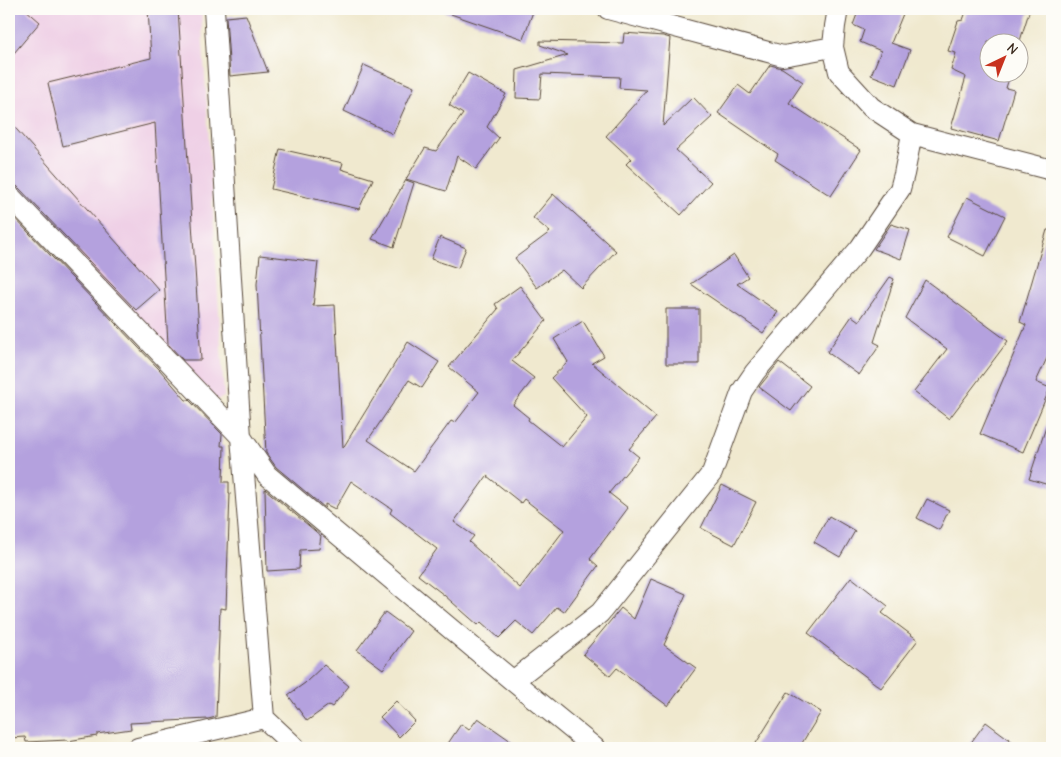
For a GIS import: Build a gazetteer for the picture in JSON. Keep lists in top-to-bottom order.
{
  "north": "top right"
}
